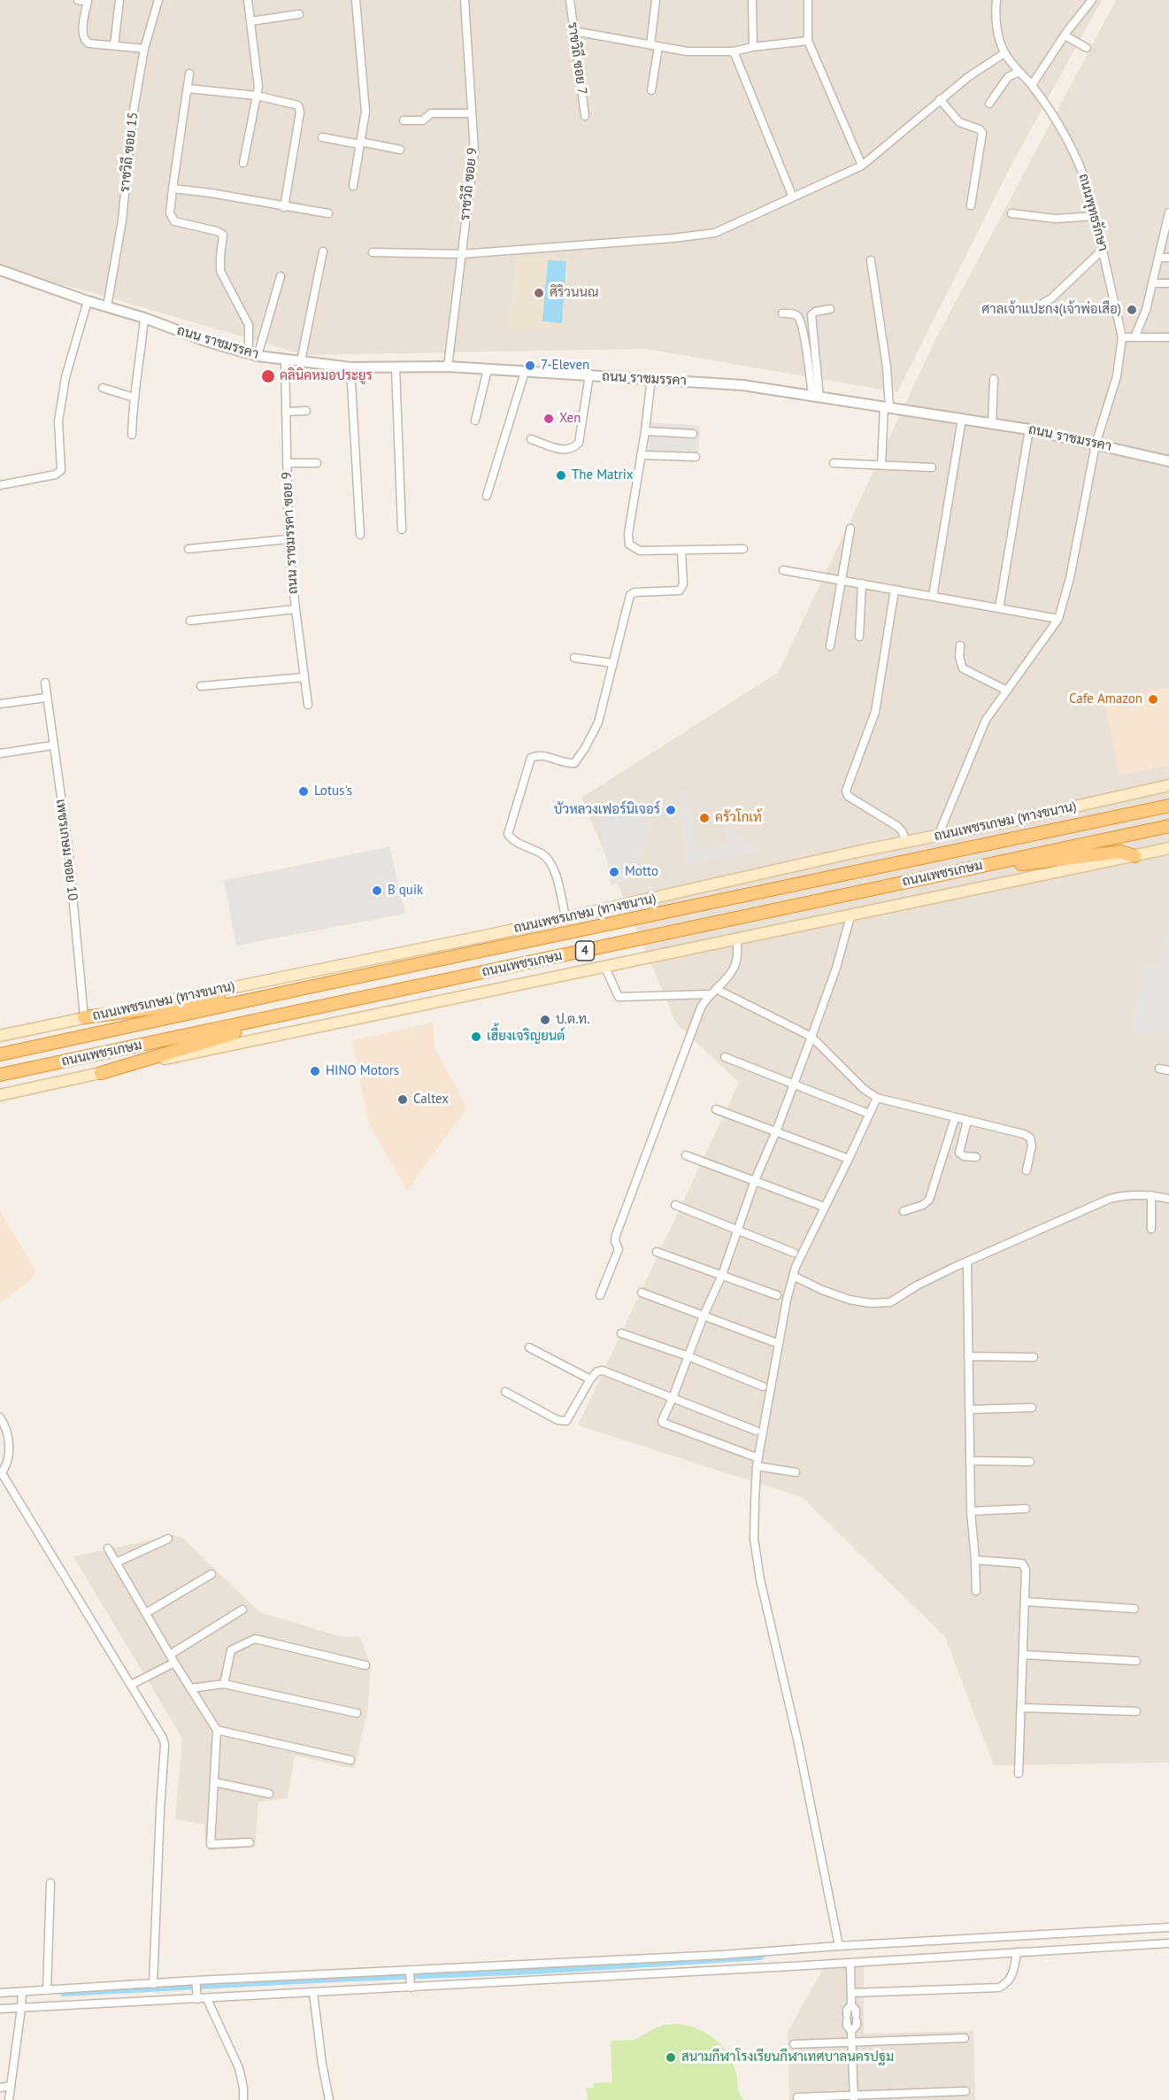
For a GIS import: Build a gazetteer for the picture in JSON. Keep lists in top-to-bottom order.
{
  "streets": {
    "highway": ["ถนนเพชรเกษม", "4"],
    "main road": ["ถนนเพชรเกษม (ทางขนาน)"],
    "street": [
      "ราขวิถี ซอย 7",
      "ราชวิถี ซอย 15",
      "ราชวิถี ซอย 9",
      "ถนนพุทธรักษา",
      "ถนน ราชมรรคา",
      "ถนน ราชมรรคา ซอย 9",
      "เพชรเกษม ซอย 10"
    ]
  },
  "crossings": [
    ["ราชวิถี ซอย 15", "ถนน ราชมรรคา"],
    ["ราชวิถี ซอย 9", "ถนน ราชมรรคา"],
    ["ถนนพุทธรักษา", "ถนน ราชมรรคา"],
    ["ถนนพุทธรักษา", "ถนนเพชรเกษม (ทางขนาน)"],
    ["ถนน ราชมรรคา", "ถนน ราชมรรคา ซอย 9"],
    ["ถนนเพชรเกษม (ทางขนาน)", "เพชรเกษม ซอย 10"]
  ],
  "places": [
    "ศิริวนนณ",
    "ศาลเจ้าแปะกง(เจ้าพ่อเสือ)",
    "7-Eleven",
    "คลินิคหมอประยูร",
    "Xen",
    "The Matrix",
    "Cafe Amazon",
    "Lotus's",
    "บัวหลวงเฟอร์นิเจอร์",
    "ครัวโกเท้",
    "Motto",
    "B quik",
    "ป.ต.ท.",
    "เฮี้ยงเจริญยนต์",
    "HINO Motors",
    "Caltex",
    "สนามกีฬาโรงเรียนกีฬาเทศบาลนครปฐม"
  ]
}
